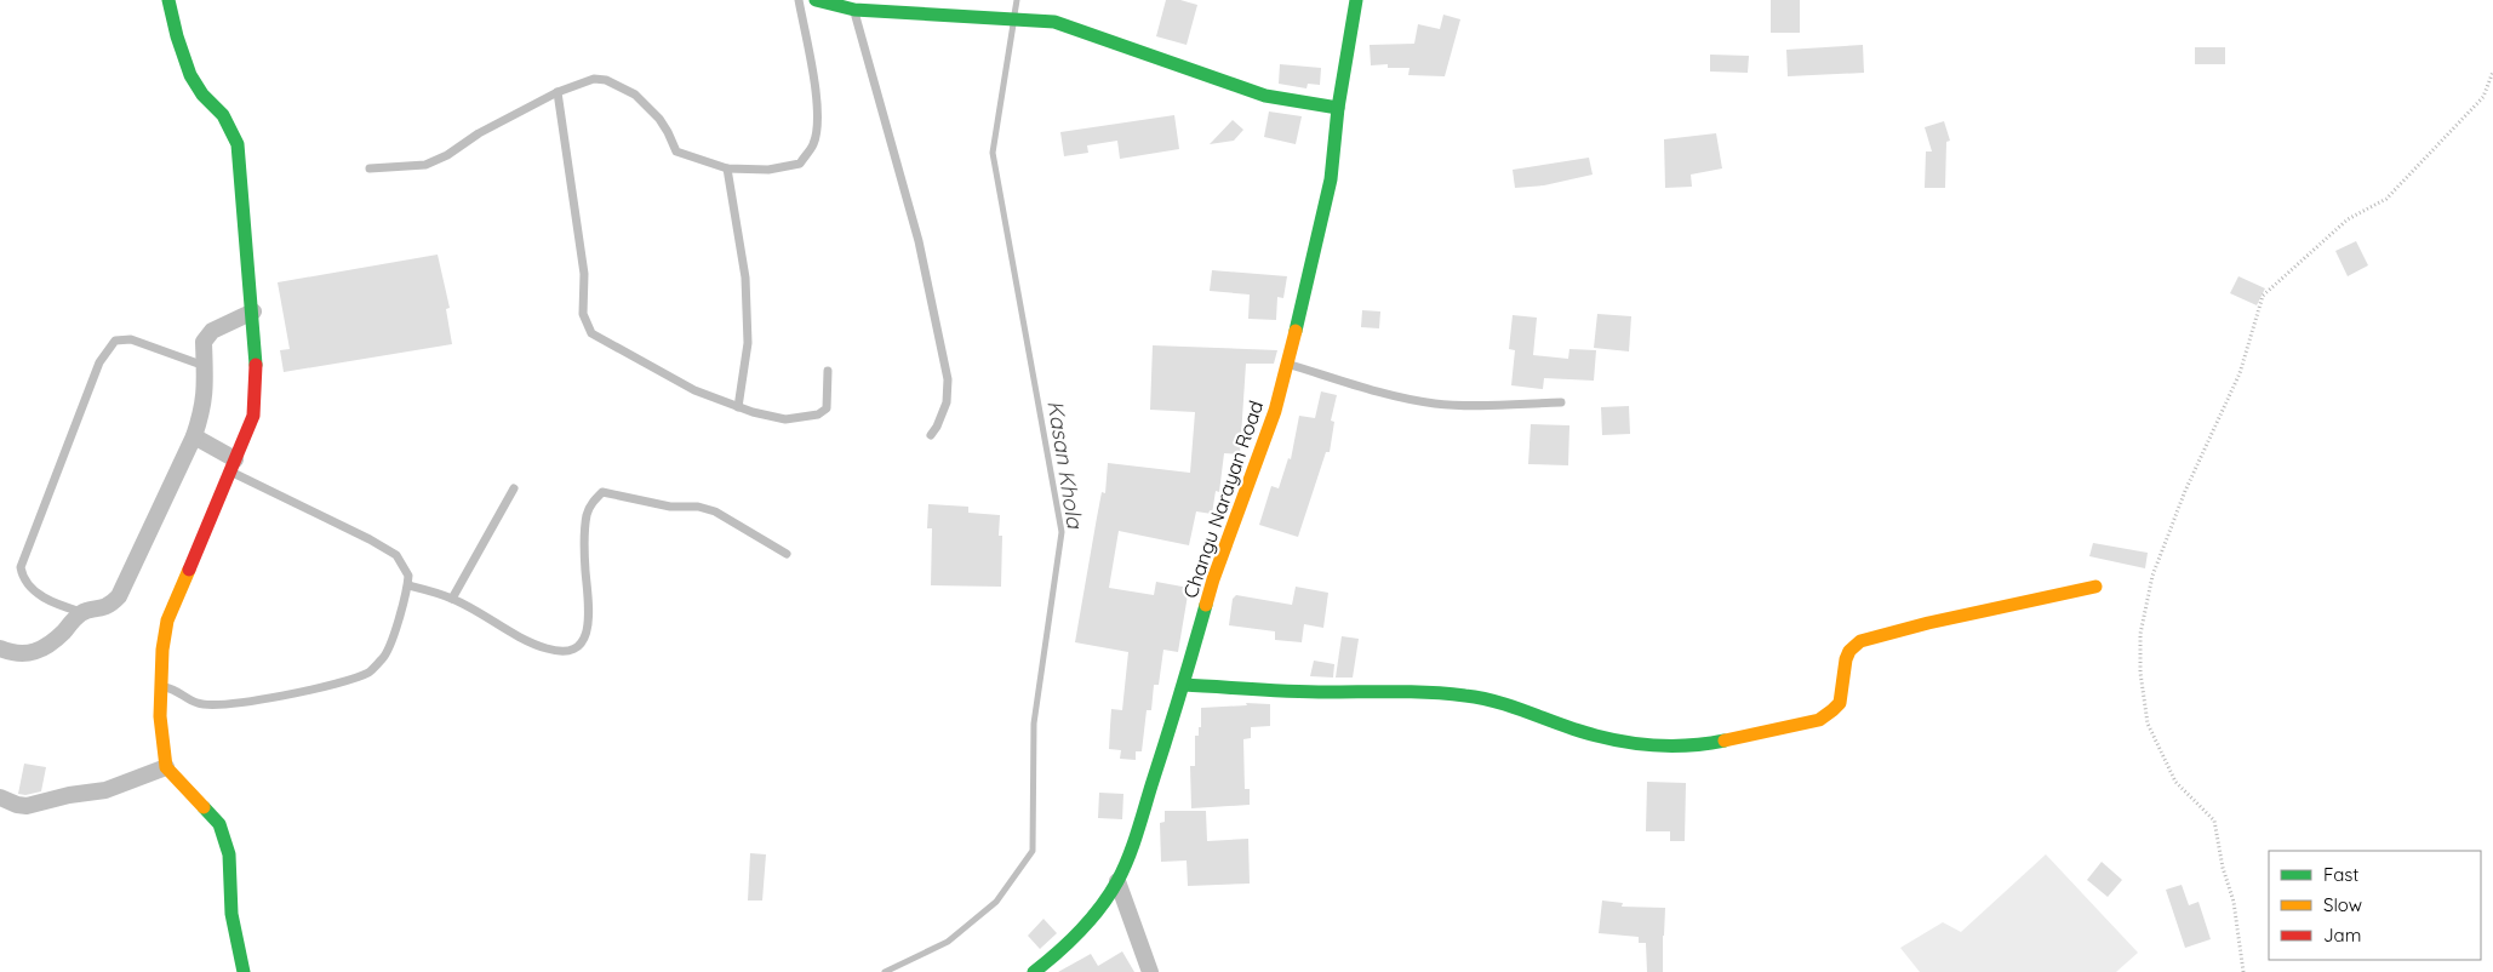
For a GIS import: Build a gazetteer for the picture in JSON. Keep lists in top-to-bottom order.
{
  "streets": {
    "street": ["Changu Narayan Road"]
  },
  "water": ["Kasan Khola"],
  "legend": ["Fast", "Slow", "Jam"]
}
